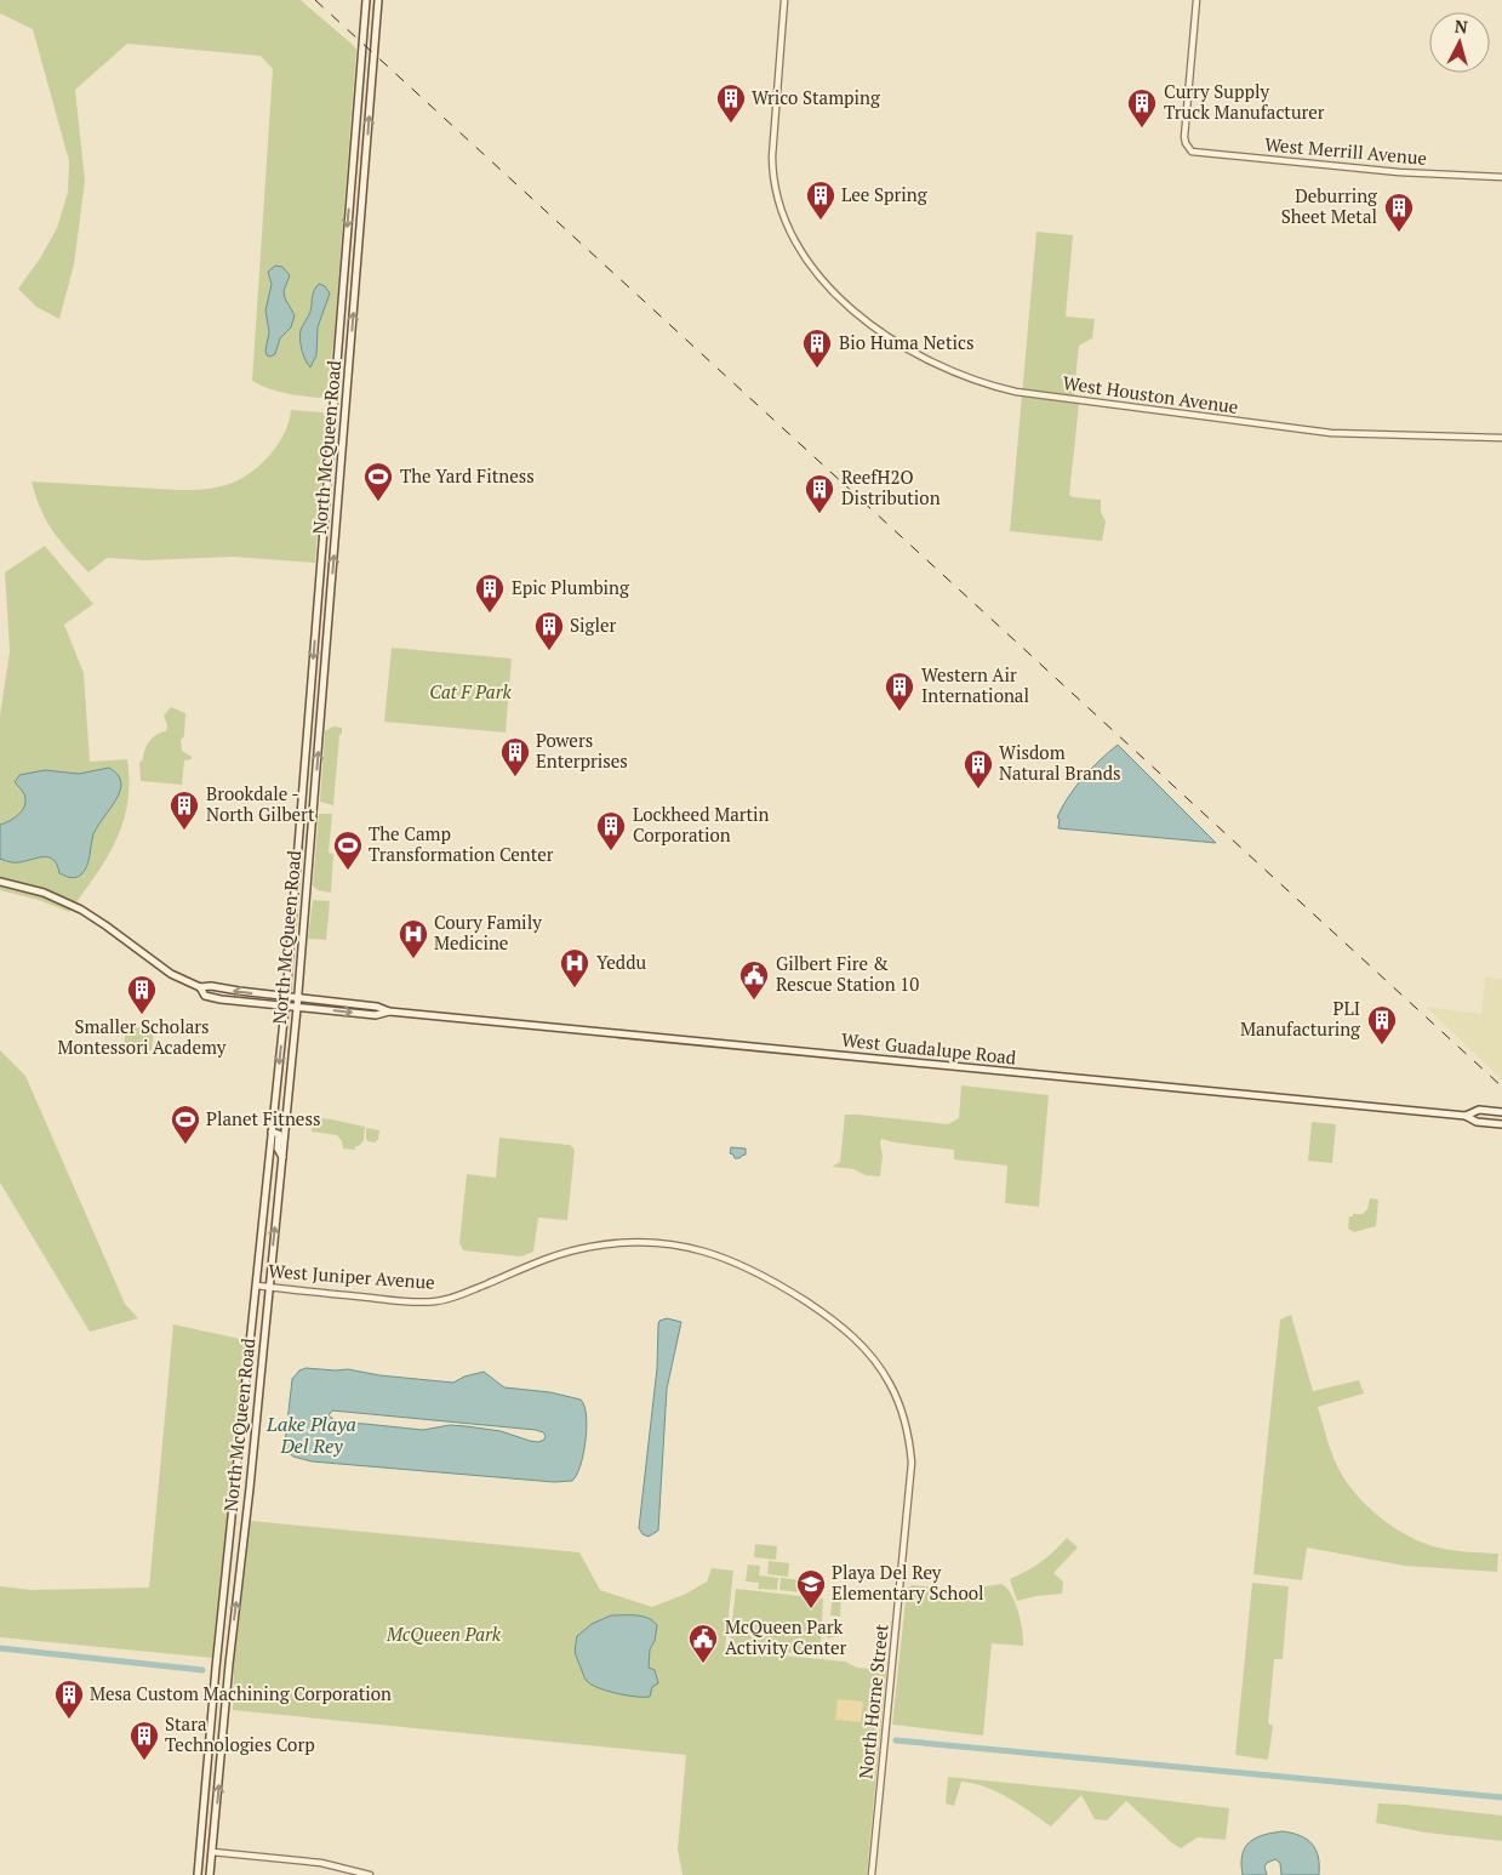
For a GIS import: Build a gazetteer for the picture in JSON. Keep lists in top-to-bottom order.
{
  "streets": {
    "main road": ["North McQueen Road", "West Guadalupe Road"],
    "street": [
      "West Merrill Avenue",
      "West Houston Avenue",
      "West Juniper Avenue",
      "North Horne Street"
    ]
  },
  "crossings": [
    ["North McQueen Road", "West Guadalupe Road"],
    ["North McQueen Road", "West Juniper Avenue"],
    ["West Juniper Avenue", "North Horne Street"]
  ],
  "water": ["Lake Playa Del Rey"],
  "parks": ["Cat F Park", "McQueen Park"],
  "places": {
    "building": [
      "Wrico Stamping",
      "Curry Supply Truck Manufacturer",
      "Lee Spring",
      "Deburring Sheet Metal",
      "Bio Huma Netics",
      "ReefH2O Distribution",
      "Epic Plumbing",
      "Sigler",
      "Western Air International",
      "Powers Enterprises",
      "Wisdom Natural Brands",
      "Brookdale - North Gilbert",
      "Lockheed Martin Corporation",
      "Smaller Scholars Montessori Academy",
      "PLI Manufacturing",
      "Mesa Custom Machining Corporation",
      "Stara Technologies Corp"
    ],
    "sports": ["The Yard Fitness", "The Camp Transformation Center", "Planet Fitness"],
    "hospital": ["Coury Family Medicine", "Yeddu"],
    "public building": ["Gilbert Fire & Rescue Station 10", "McQueen Park Activity Center"],
    "school or university": ["Playa Del Rey Elementary School"]
  },
  "north": "top"
}
